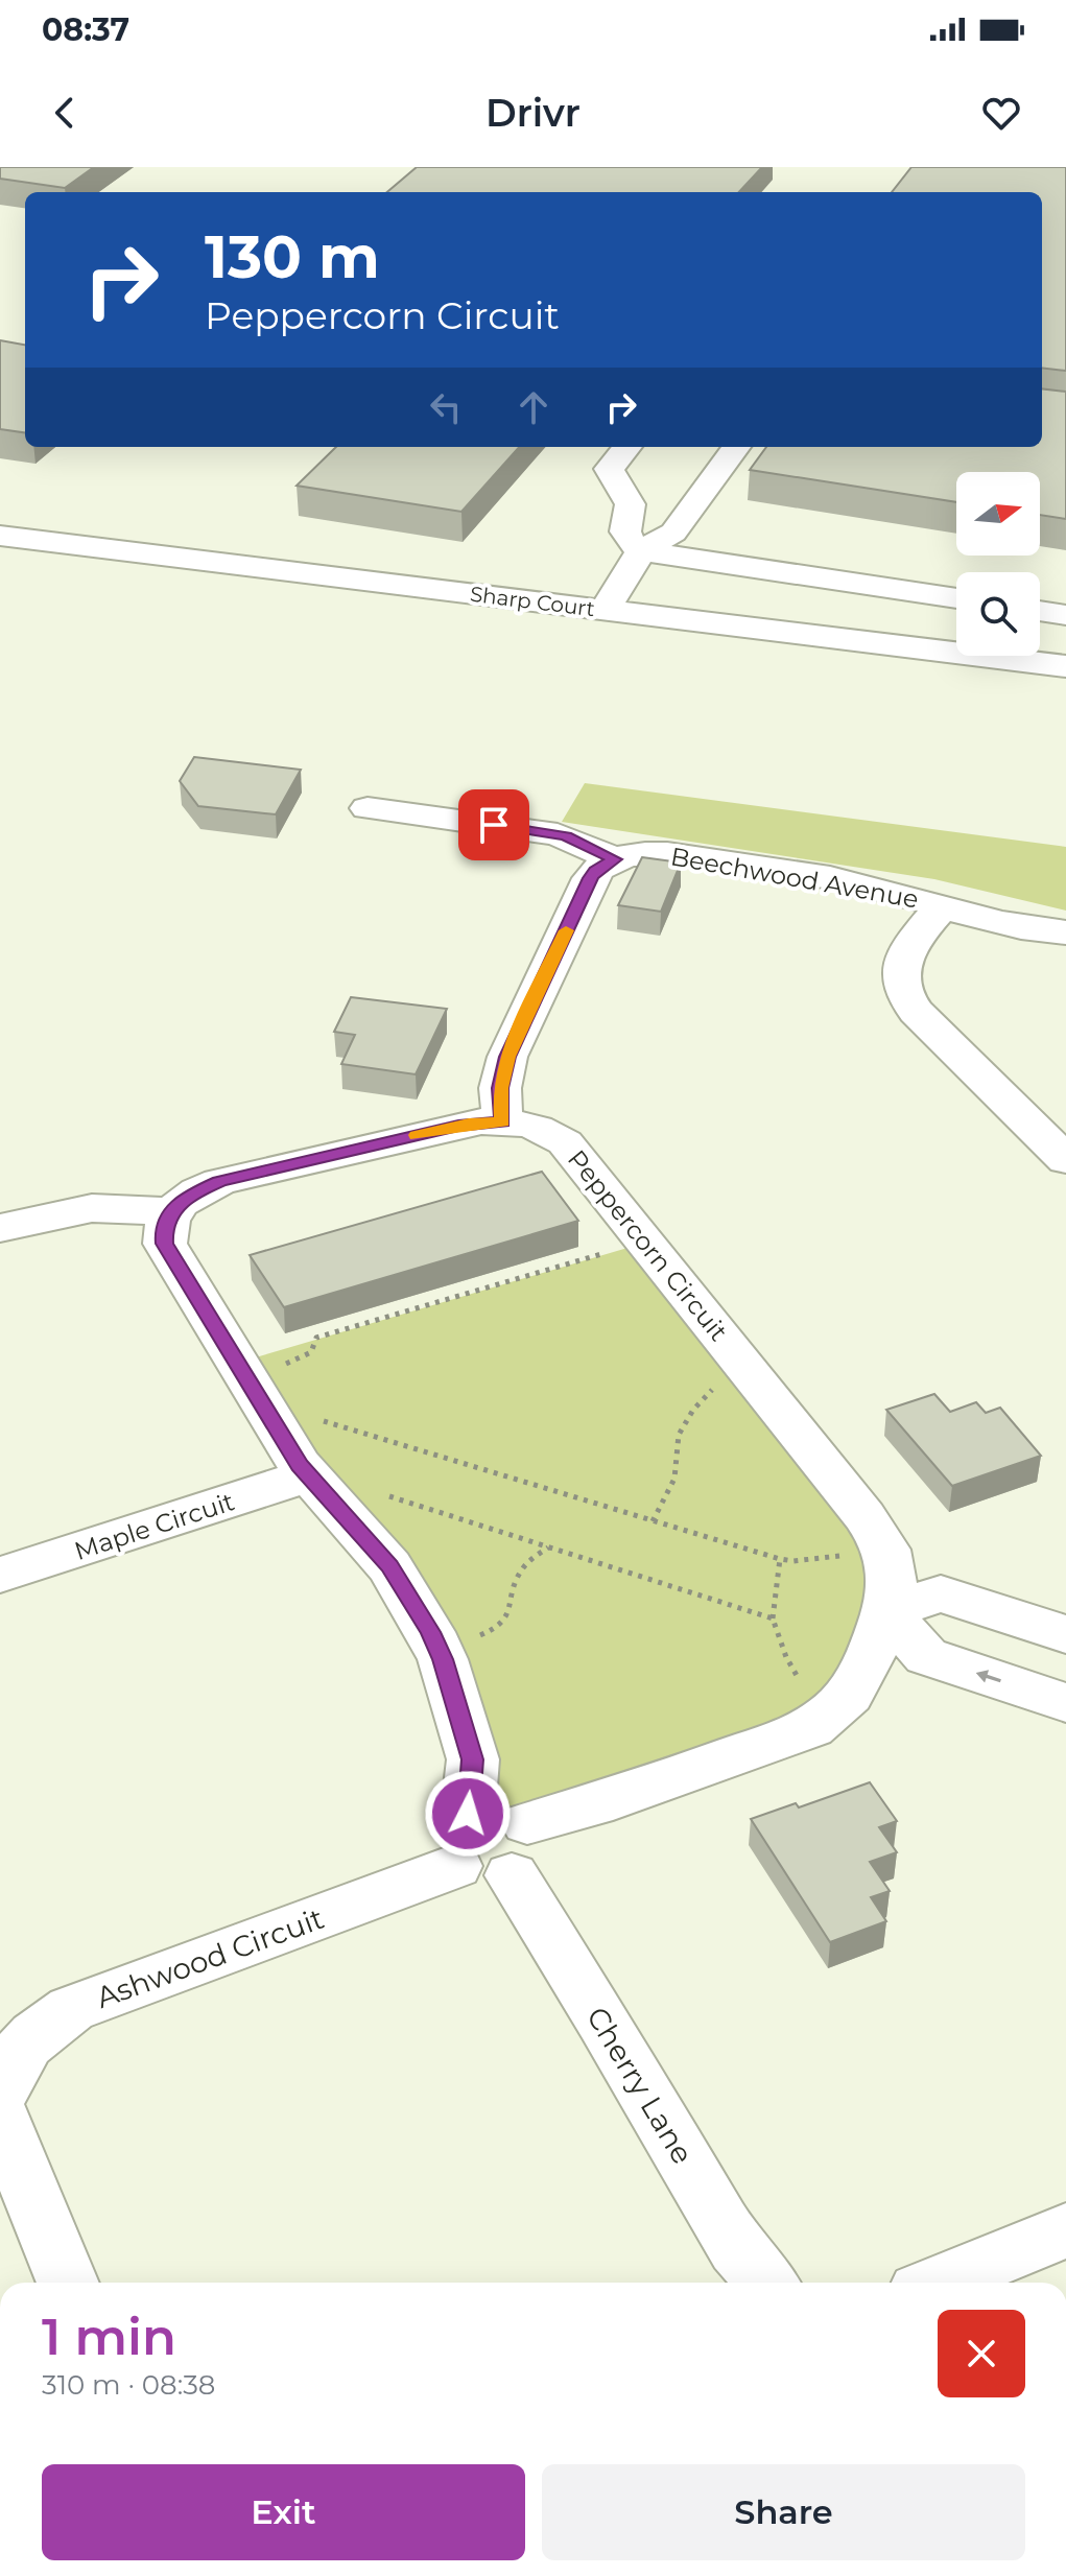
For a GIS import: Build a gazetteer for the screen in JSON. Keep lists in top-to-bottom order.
{
  "streets": {
    "street": [
      "Sharp Court",
      "Beechwood Avenue",
      "Peppercorn Circuit",
      "Maple Circuit",
      "Ashwood Circuit",
      "Cherry Lane"
    ]
  },
  "crossings": [
    ["Peppercorn Circuit", "Ashwood Circuit"],
    ["Peppercorn Circuit", "Cherry Lane"]
  ],
  "north": "right",
  "page": {
    "status": "08:37",
    "header": "Drivr",
    "turn": ["130 m", "Peppercorn Circuit"],
    "heading": ["1 min", "310 m · 08:38"],
    "buttons": ["Exit", "Share"]
  }
}
